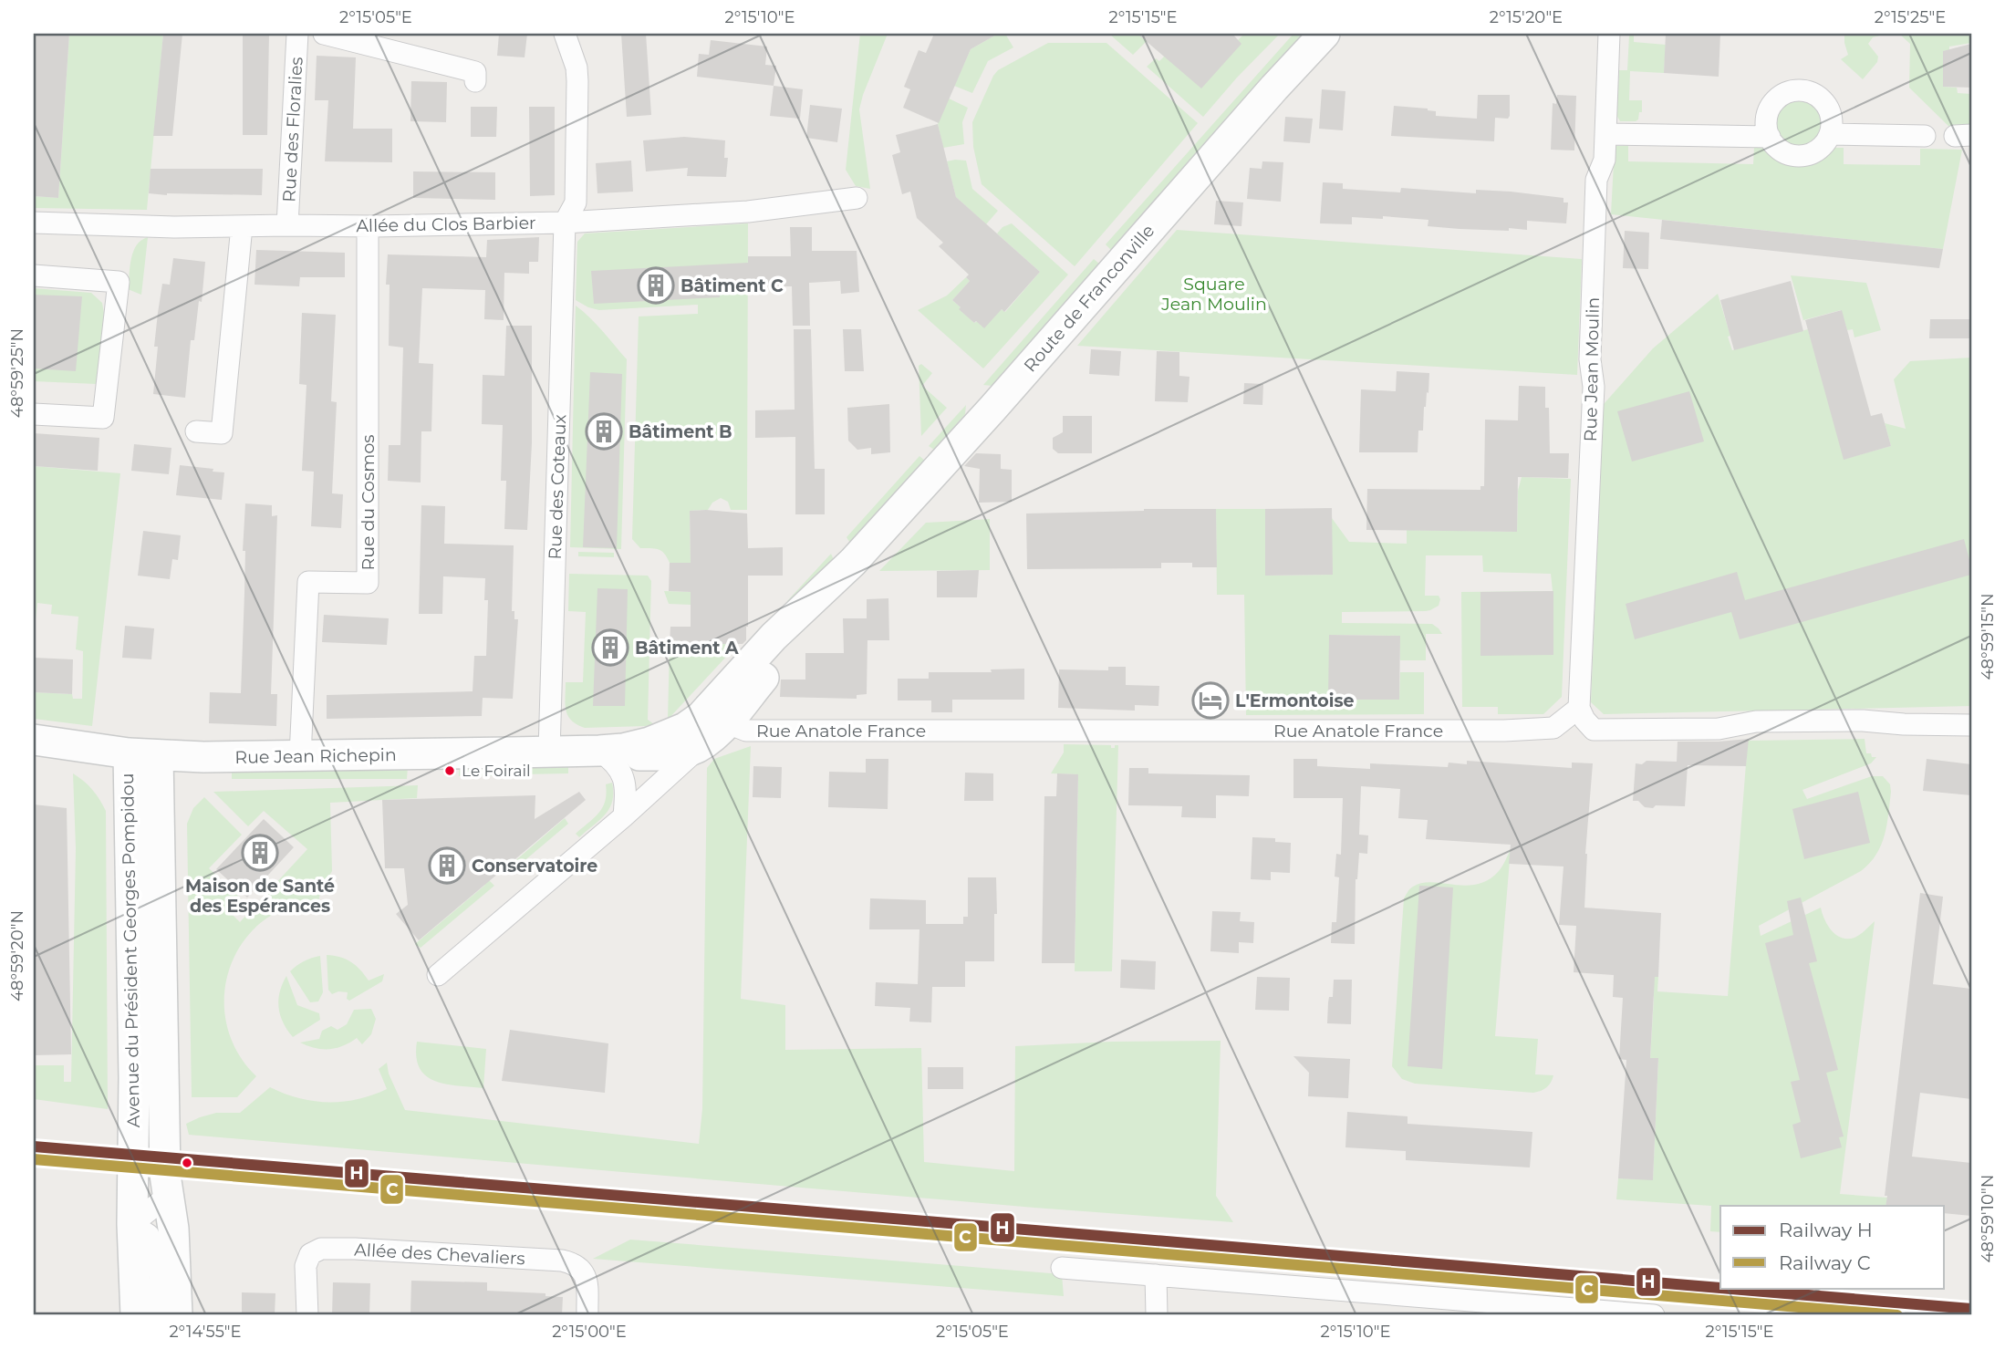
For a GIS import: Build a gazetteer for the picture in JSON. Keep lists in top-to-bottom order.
{
  "streets": {
    "main road": ["Route de Franconville", "Rue Jean Richepin", "Avenue du Président Georges Pompidou"],
    "street": [
      "Rue des Floralies",
      "Allée du Clos Barbier",
      "Rue Jean Moulin",
      "Rue des Coteaux",
      "Rue du Cosmos",
      "Rue Anatole France",
      "Allée des Chevaliers"
    ]
  },
  "crossings": [
    ["Rue des Floralies", "Allée du Clos Barbier"],
    ["Allée du Clos Barbier", "Rue des Coteaux"],
    ["Allée du Clos Barbier", "Rue du Cosmos"],
    ["Route de Franconville", "Rue Anatole France"],
    ["Route de Franconville", "Rue Jean Richepin"],
    ["Rue Jean Moulin", "Rue Anatole France"],
    ["Rue des Coteaux", "Rue Jean Richepin"],
    ["Rue du Cosmos", "Rue Jean Richepin"],
    ["Rue Jean Richepin", "Avenue du Président Georges Pompidou"]
  ],
  "parks": ["Square Jean Moulin"],
  "places": {
    "building": [
      "Bâtiment C",
      "Bâtiment B",
      "Bâtiment A",
      "Maison de Santé des Espérances",
      "Conservatoire"
    ],
    "hotel": ["L'Ermontoise"],
    "other": ["Le Foirail"]
  },
  "lines": ["rail line H", "rail line C"],
  "legend": ["Railway H", "Railway C"],
  "coordinates": [
    "2°15'05\"E",
    "2°15'10\"E",
    "2°15'15\"E",
    "2°15'20\"E",
    "2°15'25\"E",
    "48°59'25\"N",
    "48°59'15\"N",
    "48°59'20\"N",
    "48°59'10\"N",
    "2°14'55\"E",
    "2°15'00\"E"
  ]
}
